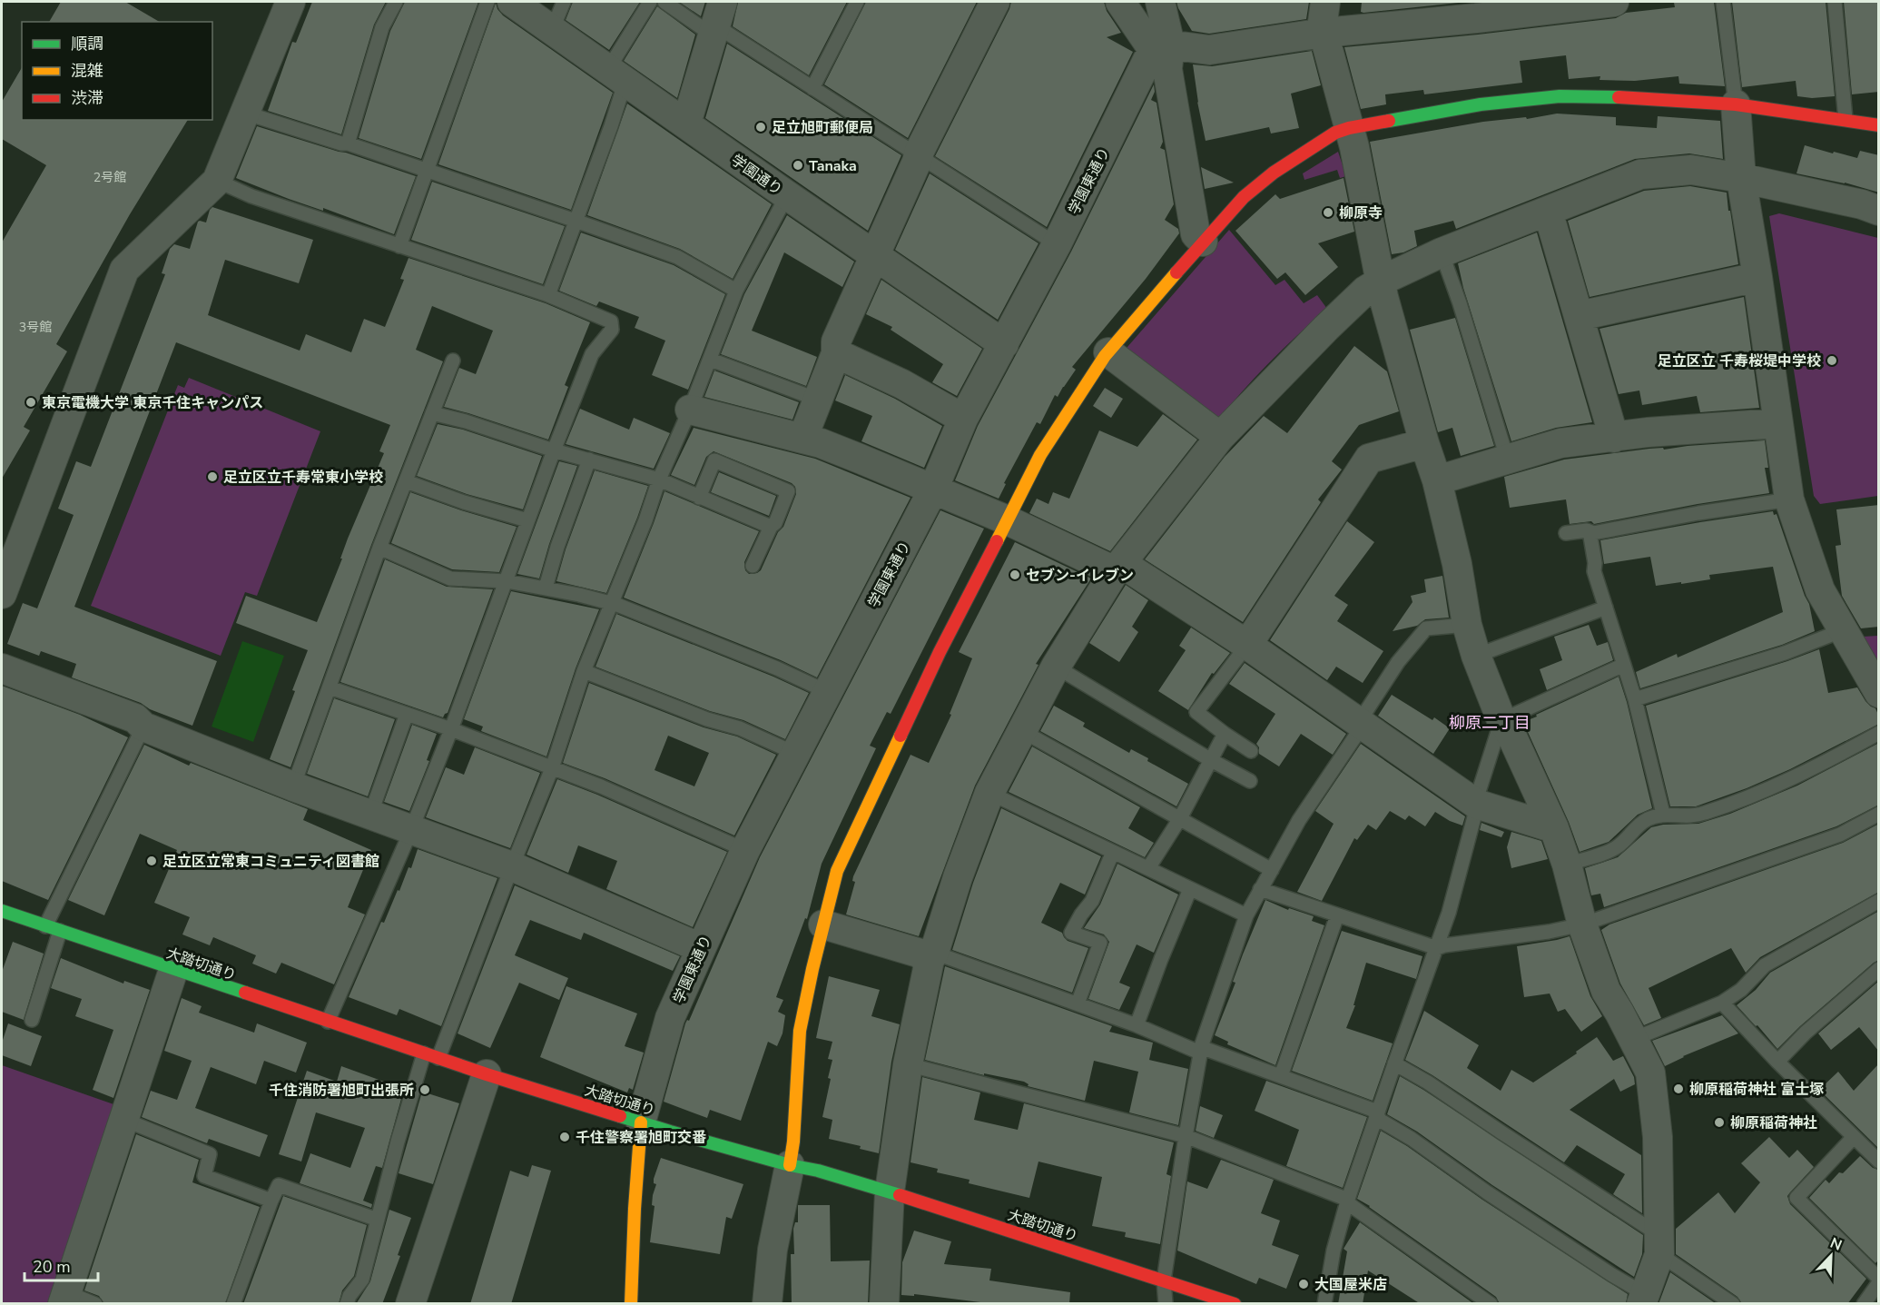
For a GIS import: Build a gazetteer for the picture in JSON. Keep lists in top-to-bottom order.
{
  "streets": {
    "street": ["学園通り", "学園東通り", "大踏切通り"]
  },
  "crossings": [
    ["学園通り", "学園東通り"],
    ["学園東通り", "大踏切通り"]
  ],
  "districts": ["柳原二丁目"],
  "places": [
    "足立旭町郵便局",
    "Tanaka",
    "柳原寺",
    "足立区立 千寿桜堤中学校",
    "東京電機大学 東京千住キャンパス",
    "足立区立千寿常東小学校",
    "セブン-イレブン",
    "足立区立常東コミュニティ図書館",
    "柳原稲荷神社 富士塚",
    "千住消防署旭町出張所",
    "柳原稲荷神社",
    "千住警察署旭町交番",
    "大国屋米店"
  ],
  "house_numbers": ["2号館", "3号館"],
  "legend": ["順調", "混雑", "渋滞"],
  "scale_bar": "20 m",
  "north": "top right"
}
